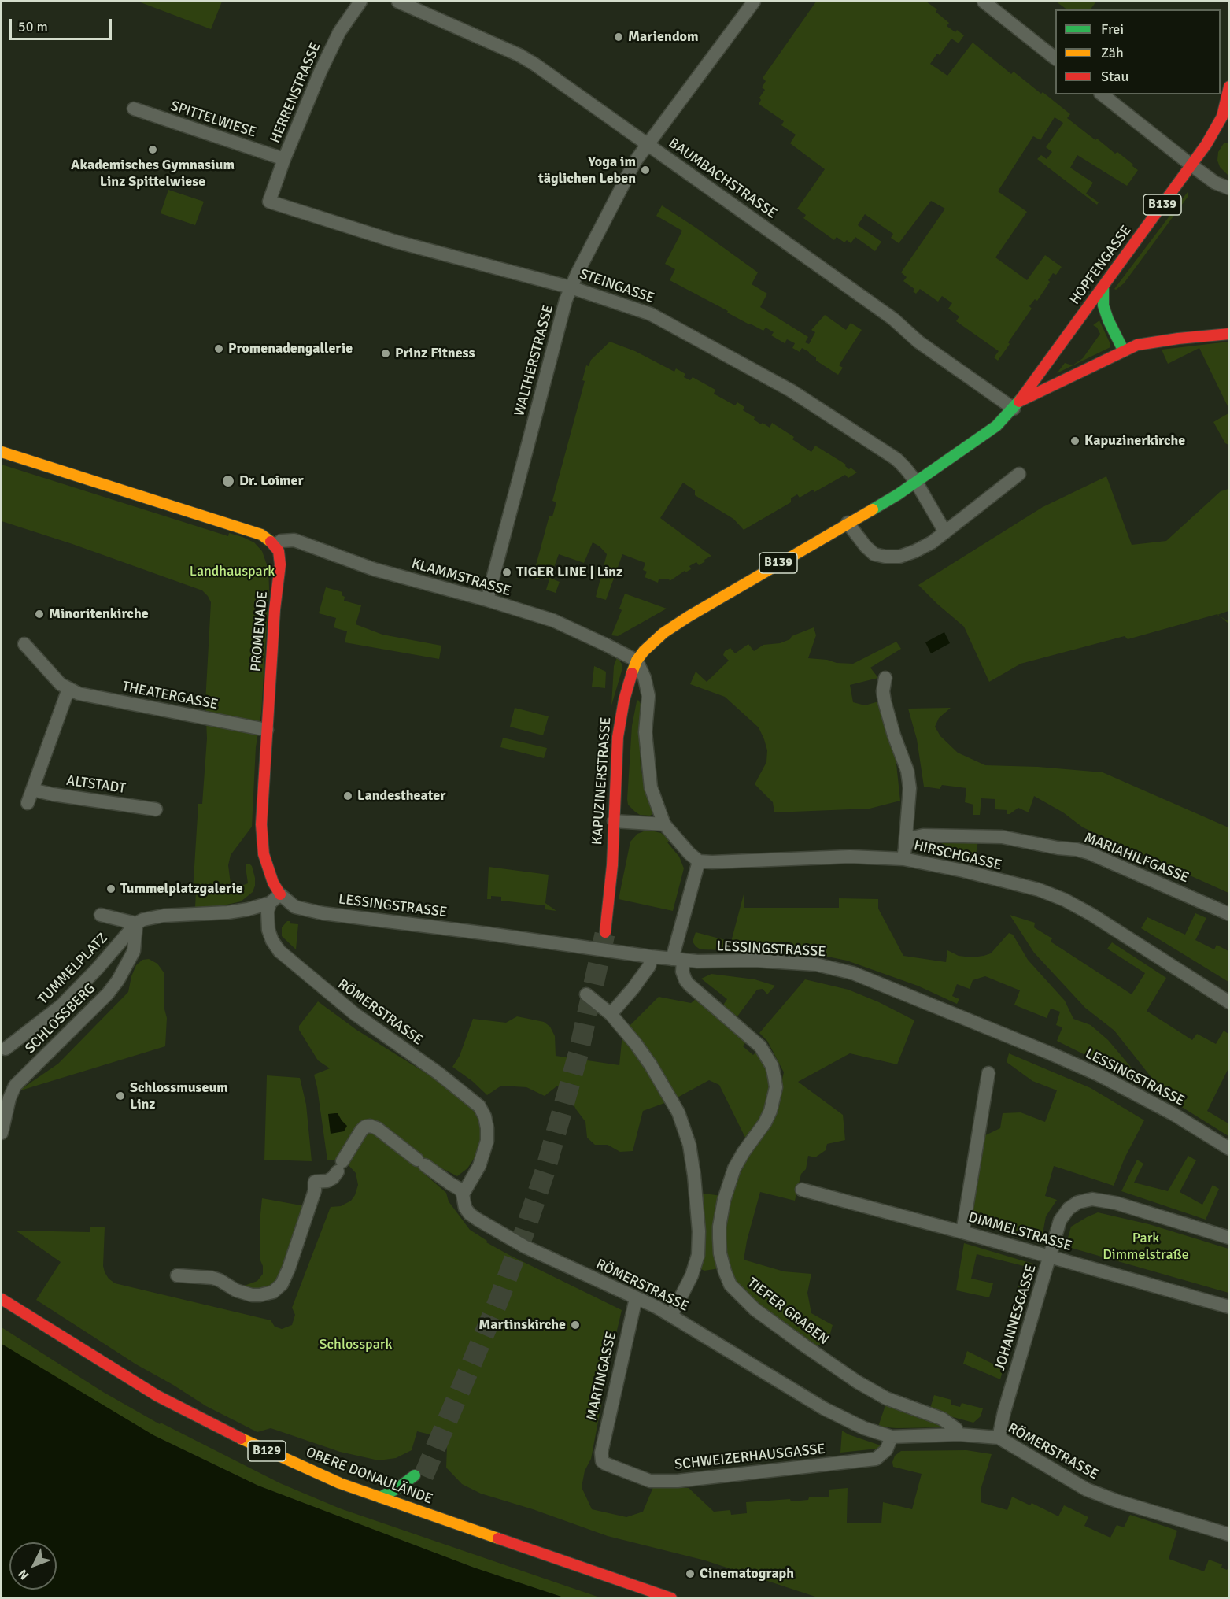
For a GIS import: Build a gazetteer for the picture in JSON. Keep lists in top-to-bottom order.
{
  "streets": {
    "main road": [
      "B139",
      "HOPFENGASSE",
      "PROMENADE",
      "KAPUZINERSTRASSE",
      "B129",
      "OBERE DONAULÄNDE"
    ],
    "street": [
      "HERRENSTRASSE",
      "SPITTELWIESE",
      "BAUMBACHSTRASSE",
      "STEINGASSE",
      "WALTHERSTRASSE",
      "KLAMMSTRASSE",
      "THEATERGASSE",
      "ALTSTADT",
      "HIRSCHGASSE",
      "MARIAHILFGASSE",
      "LESSINGSTRASSE",
      "TUMMELPLATZ",
      "RÖMERSTRASSE",
      "SCHLOSSBERG",
      "DIMMELSTRASSE",
      "TIEFER GRABEN",
      "JOHANNESGASSE",
      "MARTINGASSE",
      "SCHWEIZERHAUSGASSE"
    ]
  },
  "crossings": [
    ["HERRENSTRASSE", "SPITTELWIESE"],
    ["HERRENSTRASSE", "STEINGASSE"],
    ["BAUMBACHSTRASSE", "WALTHERSTRASSE"],
    ["BAUMBACHSTRASSE", "KAPUZINERSTRASSE"],
    ["HOPFENGASSE", "KAPUZINERSTRASSE"],
    ["STEINGASSE", "WALTHERSTRASSE"],
    ["STEINGASSE", "KAPUZINERSTRASSE"],
    ["WALTHERSTRASSE", "KLAMMSTRASSE"],
    ["KLAMMSTRASSE", "PROMENADE"],
    ["KLAMMSTRASSE", "KAPUZINERSTRASSE"],
    ["PROMENADE", "THEATERGASSE"],
    ["PROMENADE", "LESSINGSTRASSE"],
    ["HIRSCHGASSE", "MARIAHILFGASSE"],
    ["LESSINGSTRASSE", "TIEFER GRABEN"],
    ["TUMMELPLATZ", "SCHLOSSBERG"],
    ["RÖMERSTRASSE", "TIEFER GRABEN"],
    ["RÖMERSTRASSE", "JOHANNESGASSE"],
    ["RÖMERSTRASSE", "MARTINGASSE"],
    ["RÖMERSTRASSE", "SCHWEIZERHAUSGASSE"],
    ["DIMMELSTRASSE", "JOHANNESGASSE"],
    ["MARTINGASSE", "SCHWEIZERHAUSGASSE"]
  ],
  "parks": ["Landhauspark", "Park Dimmelstraße", "Schlosspark"],
  "places": [
    "Mariendom",
    "Akademisches Gymnasium Linz Spittelwiese",
    "Yoga im täglichen Leben",
    "Promenadengallerie",
    "Prinz Fitness",
    "Kapuzinerkirche",
    "Dr. Loimer",
    "TIGER LINE | Linz",
    "Minoritenkirche",
    "Landestheater",
    "Tummelplatzgalerie",
    "Schlossmuseum Linz",
    "Martinskirche",
    "Cinematograph"
  ],
  "legend": ["Frei", "Zäh", "Stau"],
  "scale_bar": "50 m",
  "north": "bottom left"
}
